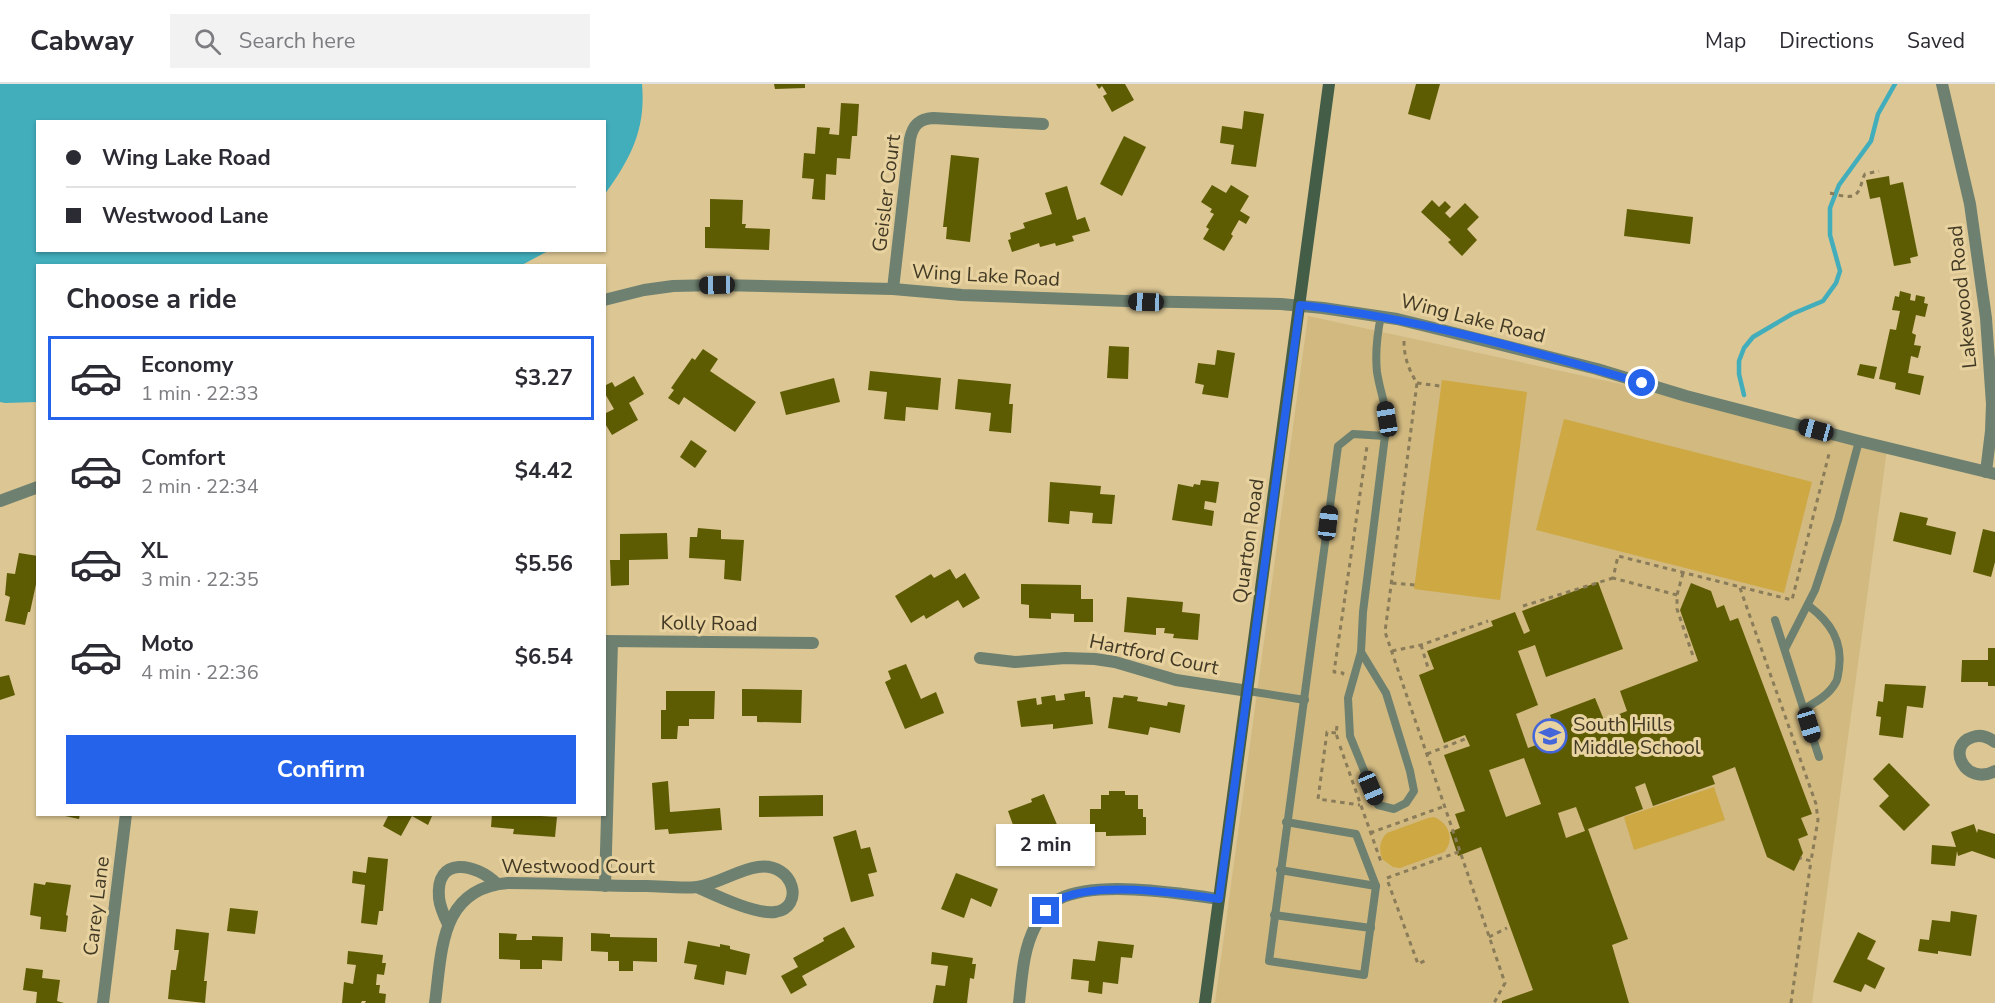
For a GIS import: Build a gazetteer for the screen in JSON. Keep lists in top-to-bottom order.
{
  "streets": {
    "street": [
      "Geisler Court",
      "Wing Lake Road",
      "Lakewood Road",
      "Quarton Road",
      "Kolly Road",
      "Hartford Court",
      "Westwood Court",
      "Carey Lane"
    ]
  },
  "crossings": [
    ["Geisler Court", "Wing Lake Road"],
    ["Wing Lake Road", "Lakewood Road"],
    ["Wing Lake Road", "Quarton Road"],
    ["Quarton Road", "Hartford Court"]
  ],
  "places": {
    "school or university": ["South Hills Middle School"]
  },
  "page": {
    "header": "Cabway",
    "search": "Search here",
    "nav": ["Map", "Directions", "Saved"],
    "banner": ["Wing Lake Road", "Westwood Lane"],
    "heading": "Choose a ride",
    "list": [
      {
        "name": "Economy",
        "note": "1 min · 22:33",
        "value": "$3.27"
      },
      {
        "name": "Comfort",
        "note": "2 min · 22:34",
        "value": "$4.42"
      },
      {
        "name": "XL",
        "note": "3 min · 22:35",
        "value": "$5.56"
      },
      {
        "name": "Moto",
        "note": "4 min · 22:36",
        "value": "$6.54"
      }
    ],
    "buttons": "Confirm",
    "bubble": "2 min"
  }
}
